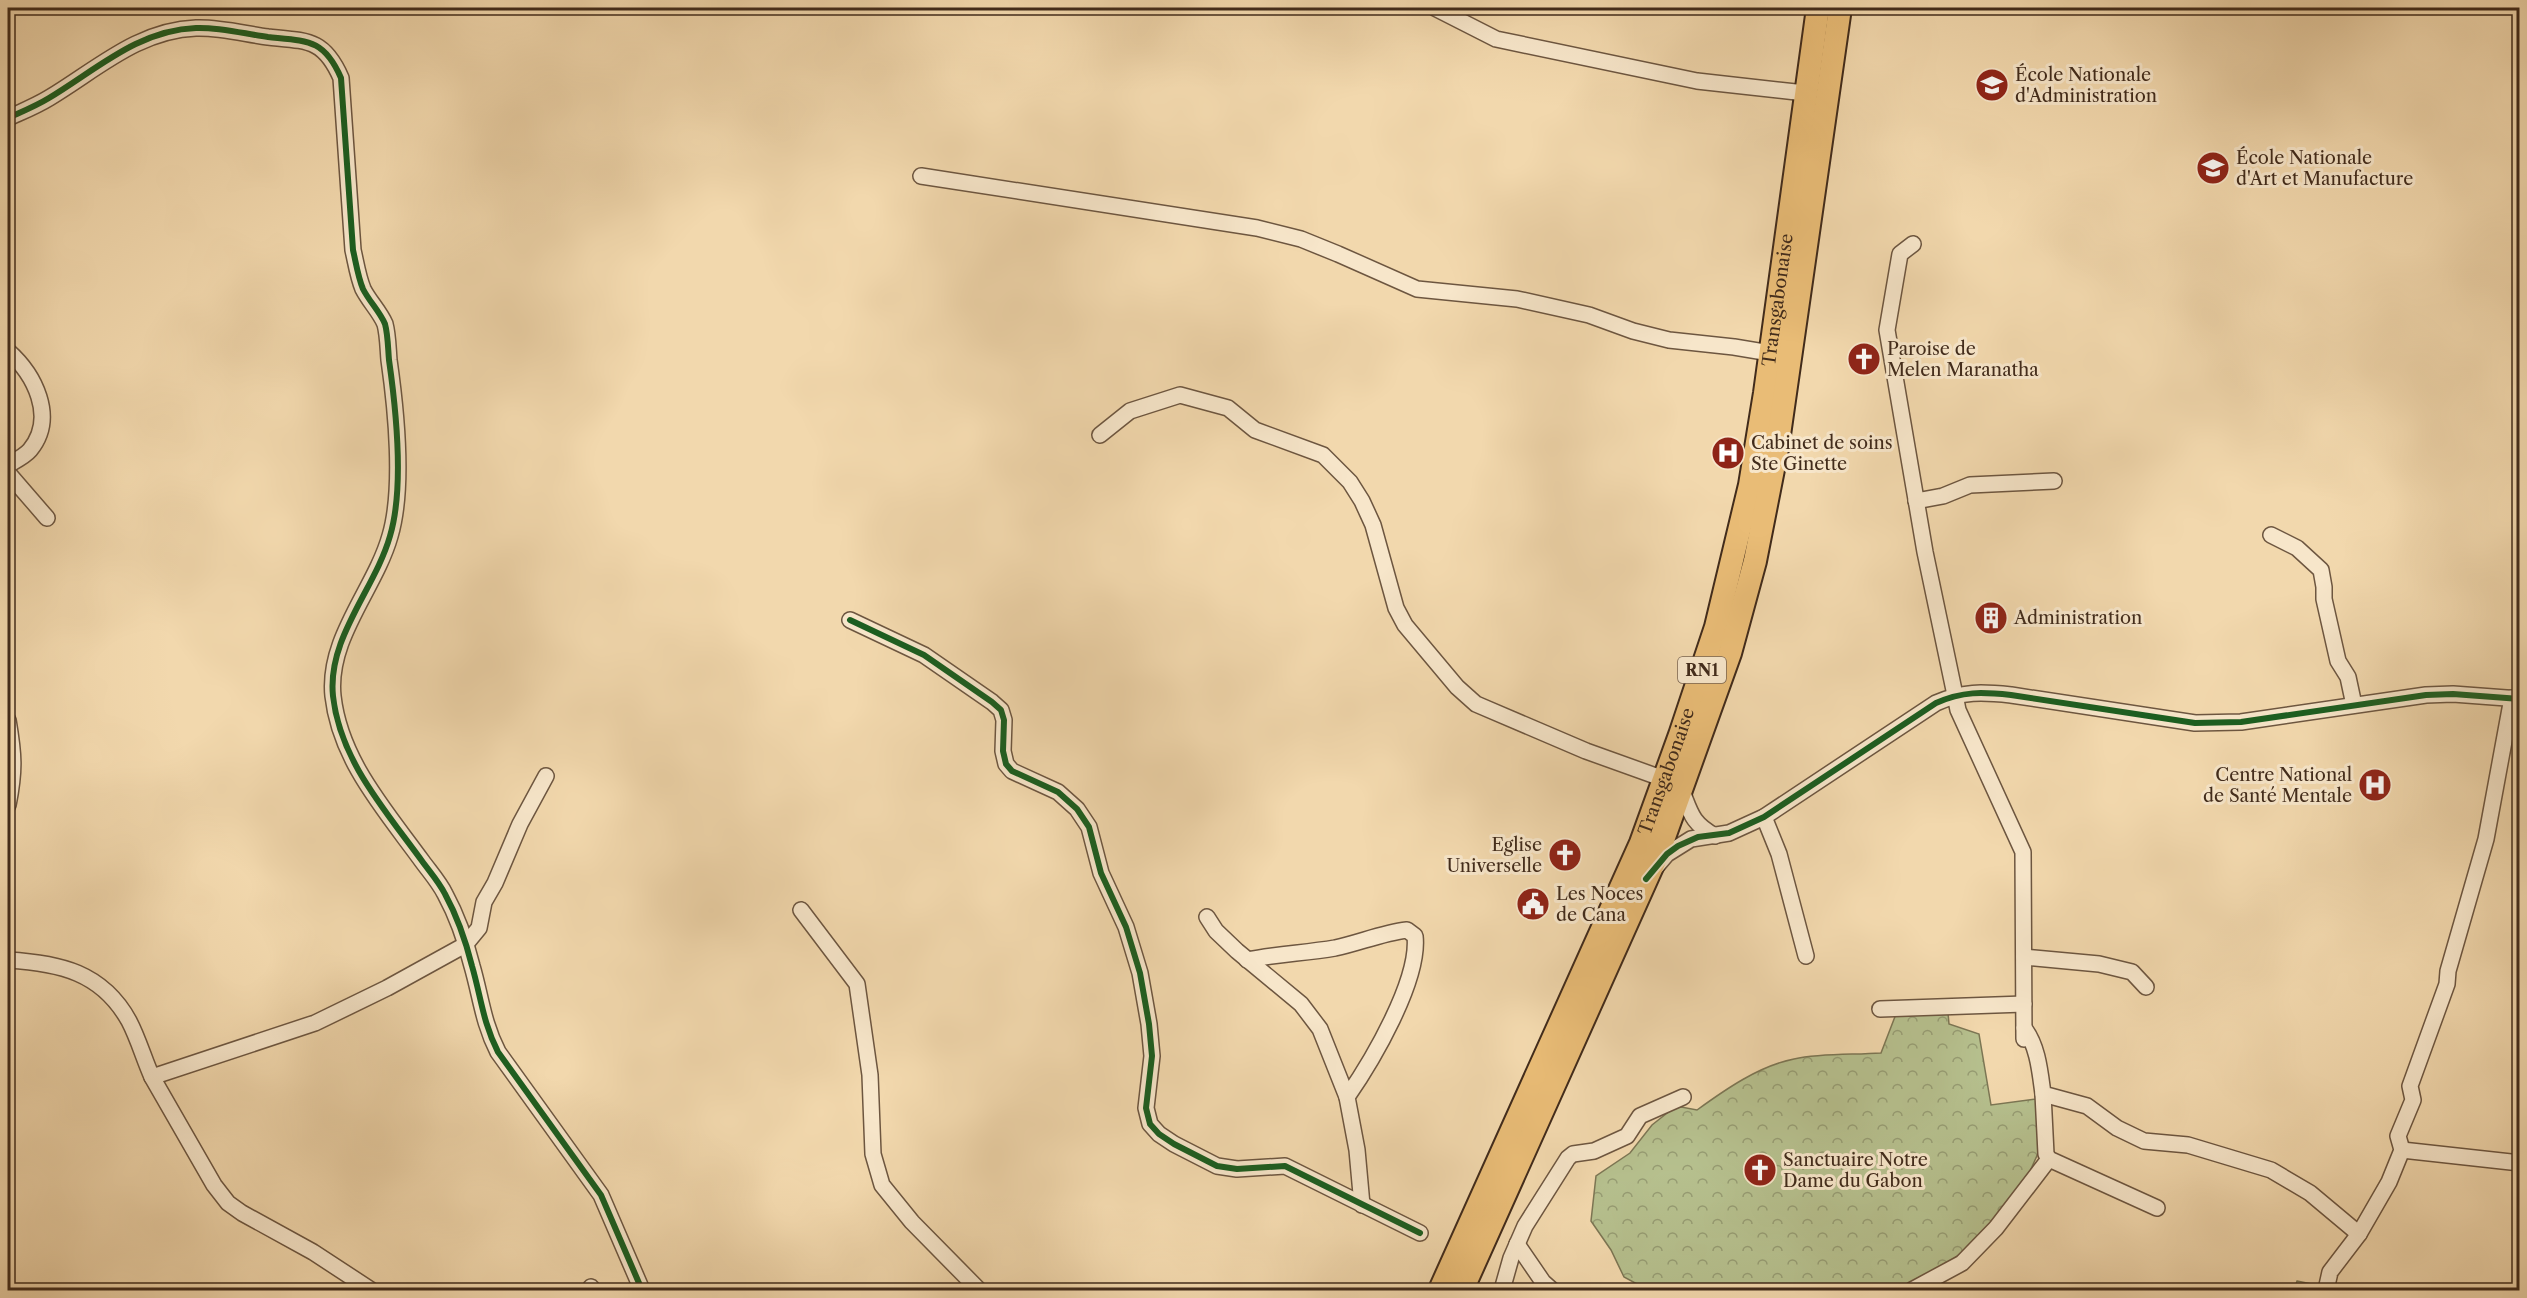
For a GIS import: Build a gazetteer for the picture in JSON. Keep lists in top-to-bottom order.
{
  "streets": {
    "highway": ["Transgabonaise", "RN1"]
  },
  "places": {
    "school or university": ["École Nationale d'Administration", "École Nationale d'Art et Manufacture"],
    "church": ["Paroise de Melen Maranatha", "Eglise Universelle", "Sanctuaire Notre Dame du Gabon"],
    "hospital": ["Cabinet de soins Ste Ginette", "Centre National de Santé Mentale"],
    "building": ["Administration"],
    "public building": ["Les Noces de Cana"]
  }
}
